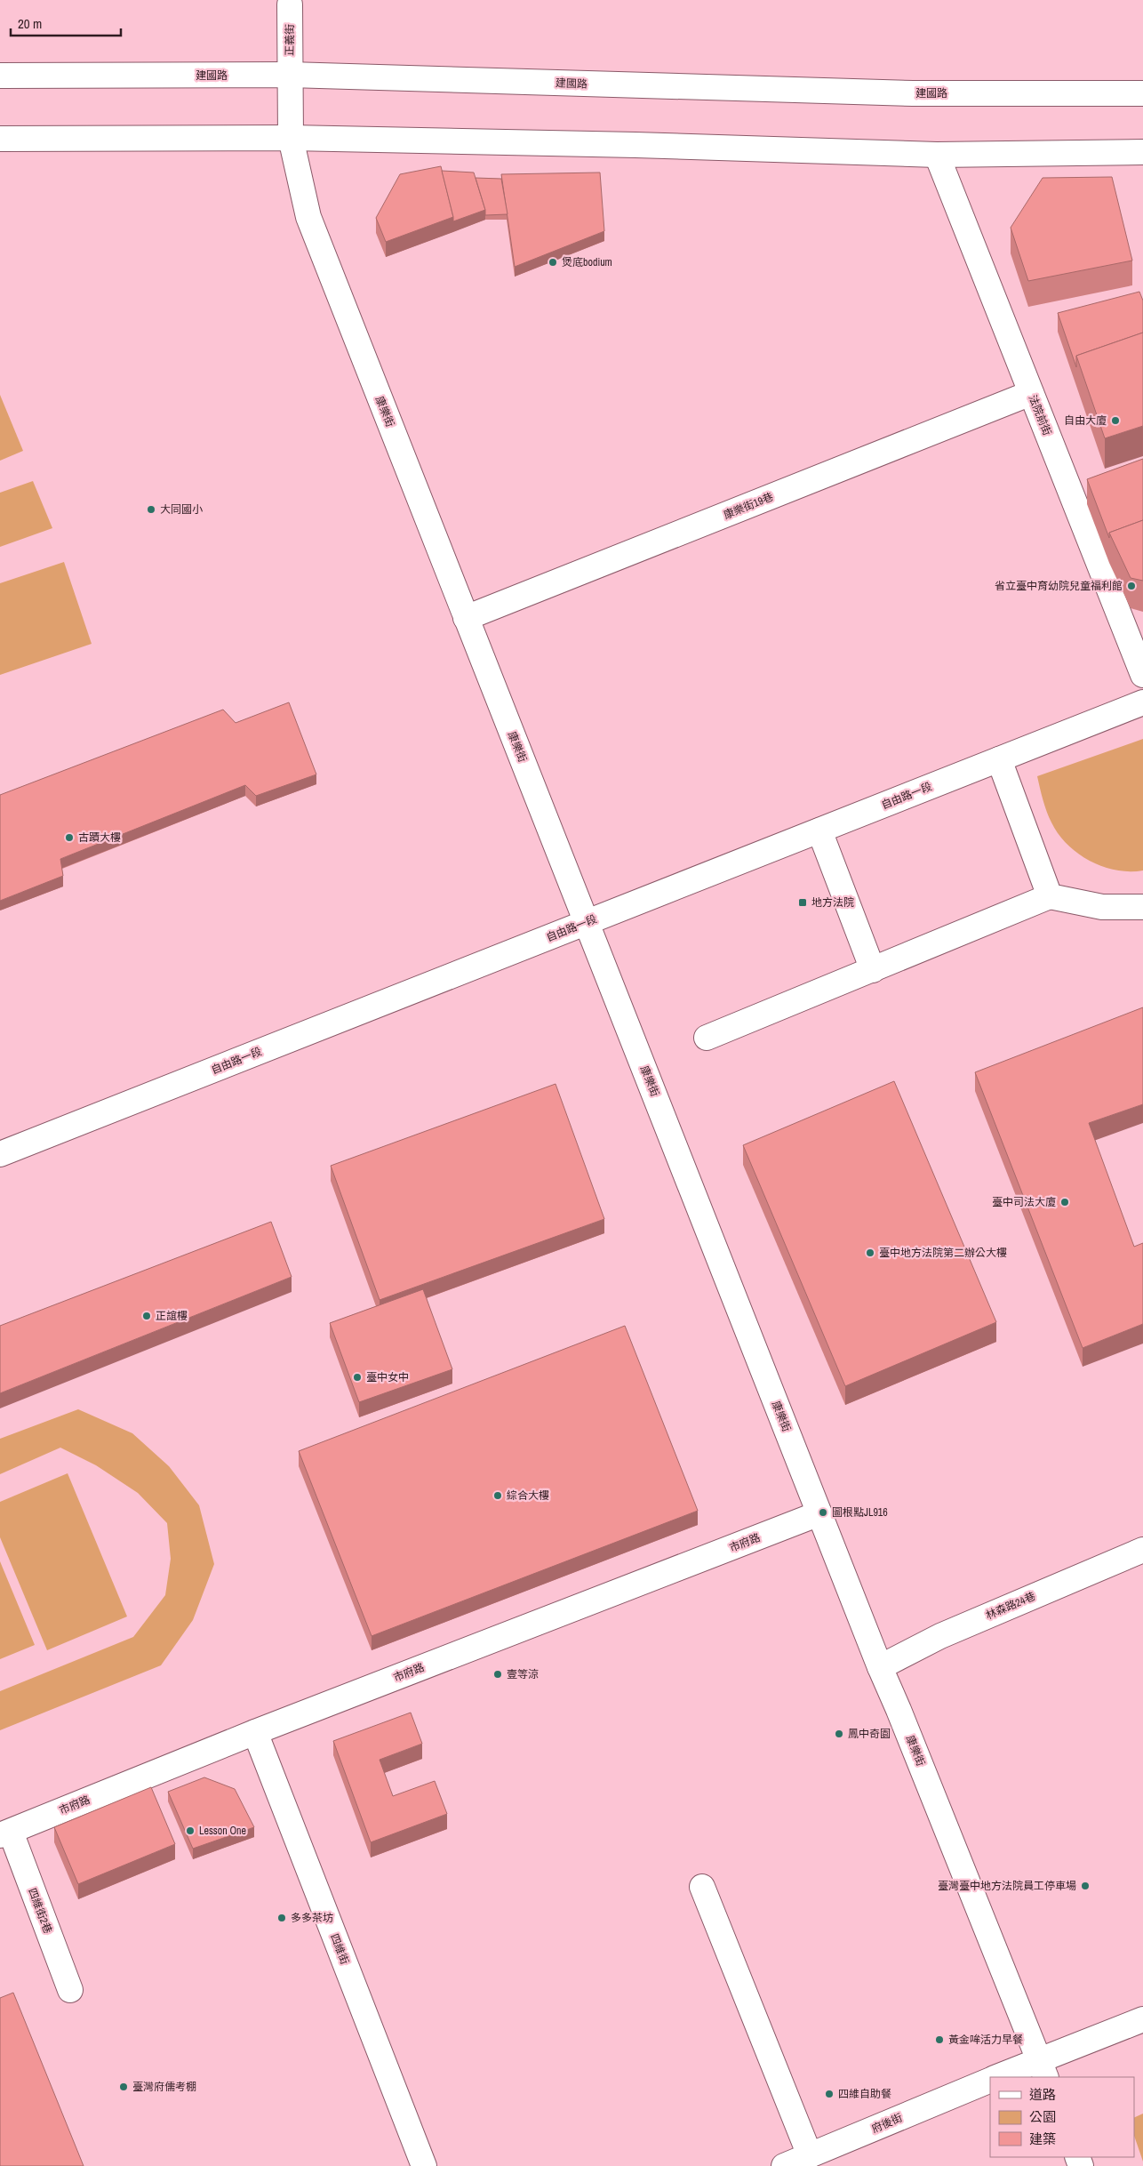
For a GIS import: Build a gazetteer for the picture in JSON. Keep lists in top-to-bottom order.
{
  "streets": {
    "street": [
      "正義街",
      "建國路",
      "康樂街",
      "法院前街",
      "康樂街19巷",
      "自由路一段",
      "市府路",
      "林森路24巷",
      "四維街2巷",
      "四維街",
      "府後街"
    ]
  },
  "crossings": [
    ["正義街", "建國路"],
    ["正義街", "康樂街"],
    ["建國路", "康樂街"],
    ["康樂街", "康樂街19巷"],
    ["康樂街", "自由路一段"],
    ["康樂街", "市府路"],
    ["康樂街", "林森路24巷"],
    ["法院前街", "康樂街19巷"],
    ["市府路", "四維街2巷"],
    ["市府路", "四維街"]
  ],
  "places": {
    "other": [
      "煲底bodium",
      "自由大廈",
      "大同國小",
      "省立臺中育幼院兒童福利館",
      "古蹟大樓",
      "臺中司法大廈",
      "臺中地方法院第二辦公大樓",
      "正誼樓",
      "臺中女中",
      "綜合大樓",
      "圖根點JL916",
      "壹等涼",
      "鳳中奇園",
      "Lesson One",
      "臺灣臺中地方法院員工停車場",
      "多多茶坊",
      "黃金哞活力早餐",
      "臺灣府儒考棚",
      "四維自助餐"
    ],
    "transit": ["地方法院"]
  },
  "legend": ["道路", "公園", "建築"],
  "scale_bar": "20 m"
}
